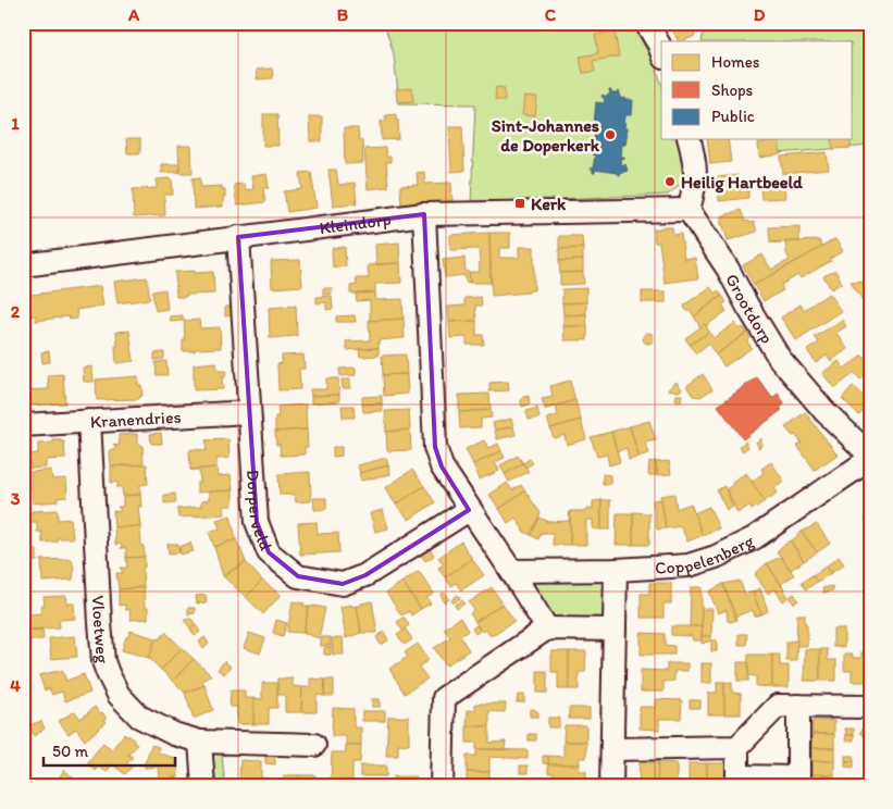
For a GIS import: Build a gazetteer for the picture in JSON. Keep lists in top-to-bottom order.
{
  "streets": {
    "street": [
      "Kleindorp",
      "Grootdorp",
      "Kranendries",
      "Dorperveld",
      "Coppelenberg",
      "Vloetweg"
    ]
  },
  "crossings": [
    ["Kleindorp", "Grootdorp"],
    ["Kleindorp", "Dorperveld"],
    ["Grootdorp", "Coppelenberg"],
    ["Kranendries", "Dorperveld"],
    ["Kranendries", "Vloetweg"]
  ],
  "places": {
    "other": ["Sint-Johannes de Doperkerk", "Heilig Hartbeeld"],
    "transit": ["Kerk"]
  },
  "legend": ["Homes", "Shops", "Public"],
  "scale_bar": "50 m",
  "grid": {
    "columns": [
      "A",
      "B",
      "C",
      "D"
    ],
    "rows": [
      "1",
      "2",
      "3",
      "4"
    ]
  }
}
